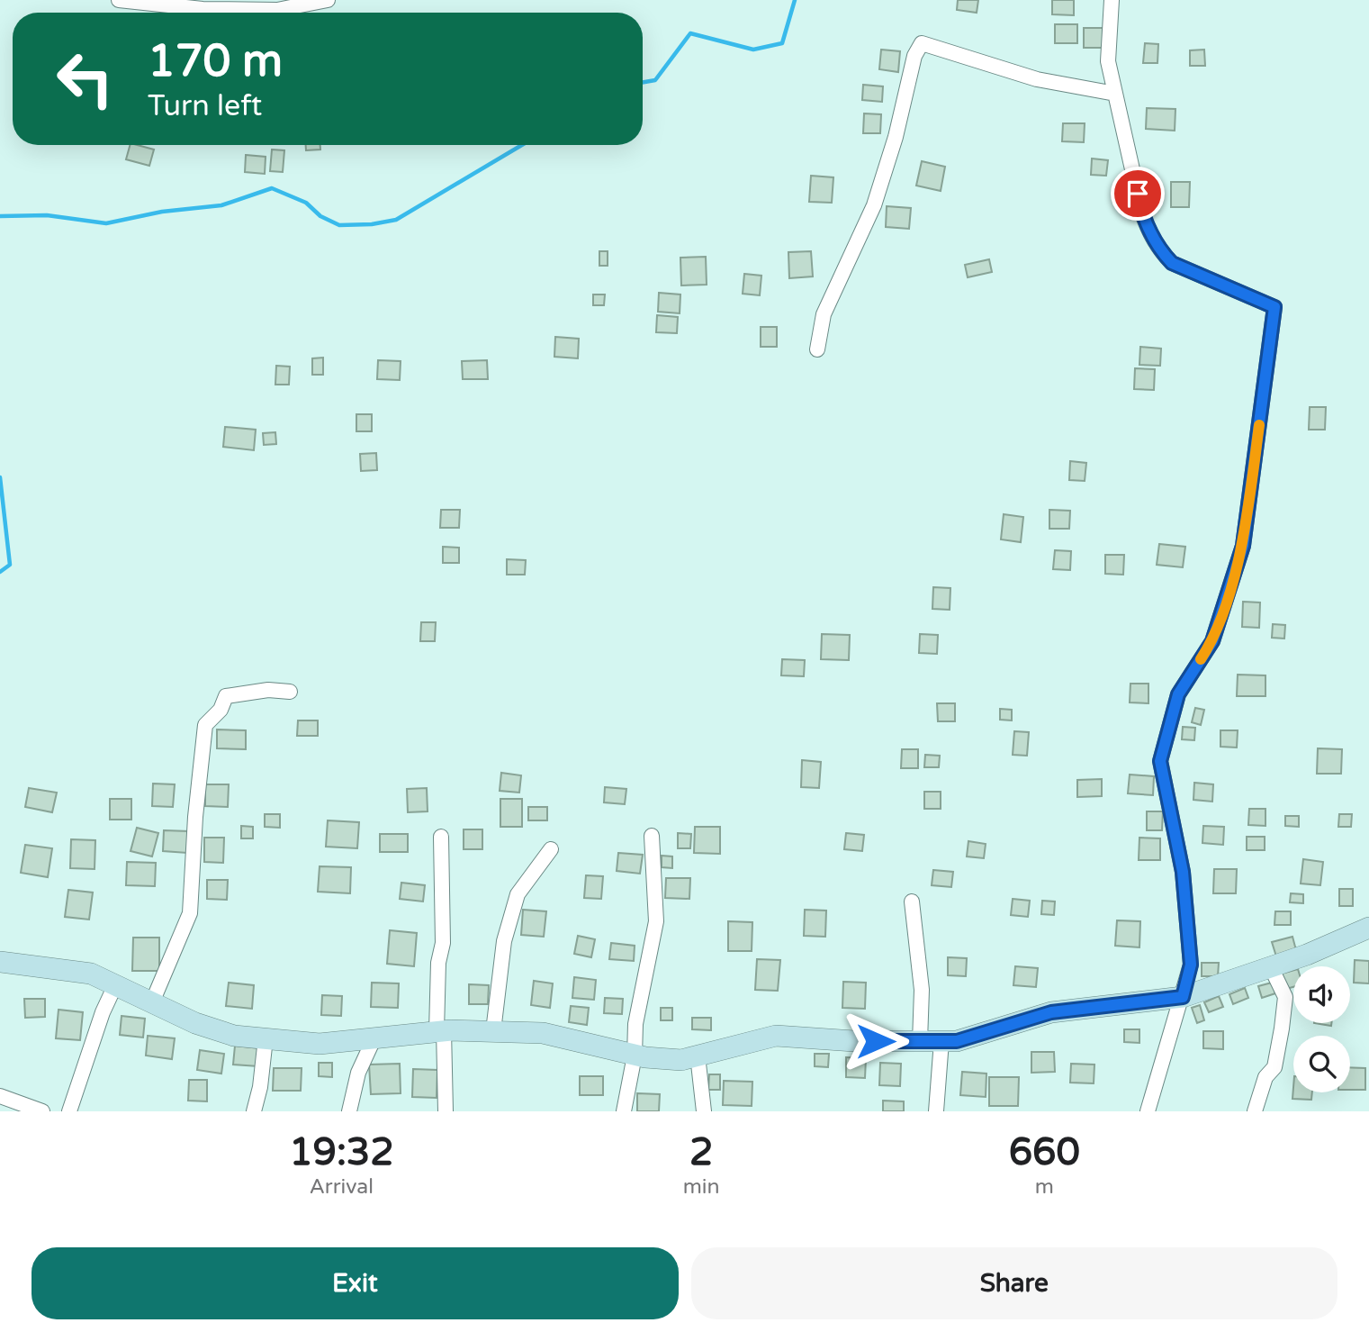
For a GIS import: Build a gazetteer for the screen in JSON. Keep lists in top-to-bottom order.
{
  "page": {
    "turn": ["170 m", "Turn left"],
    "eta": [
      "19:32",
      "Arrival",
      "2",
      "min",
      "660",
      "m"
    ],
    "buttons": ["Exit", "Share"]
  }
}
